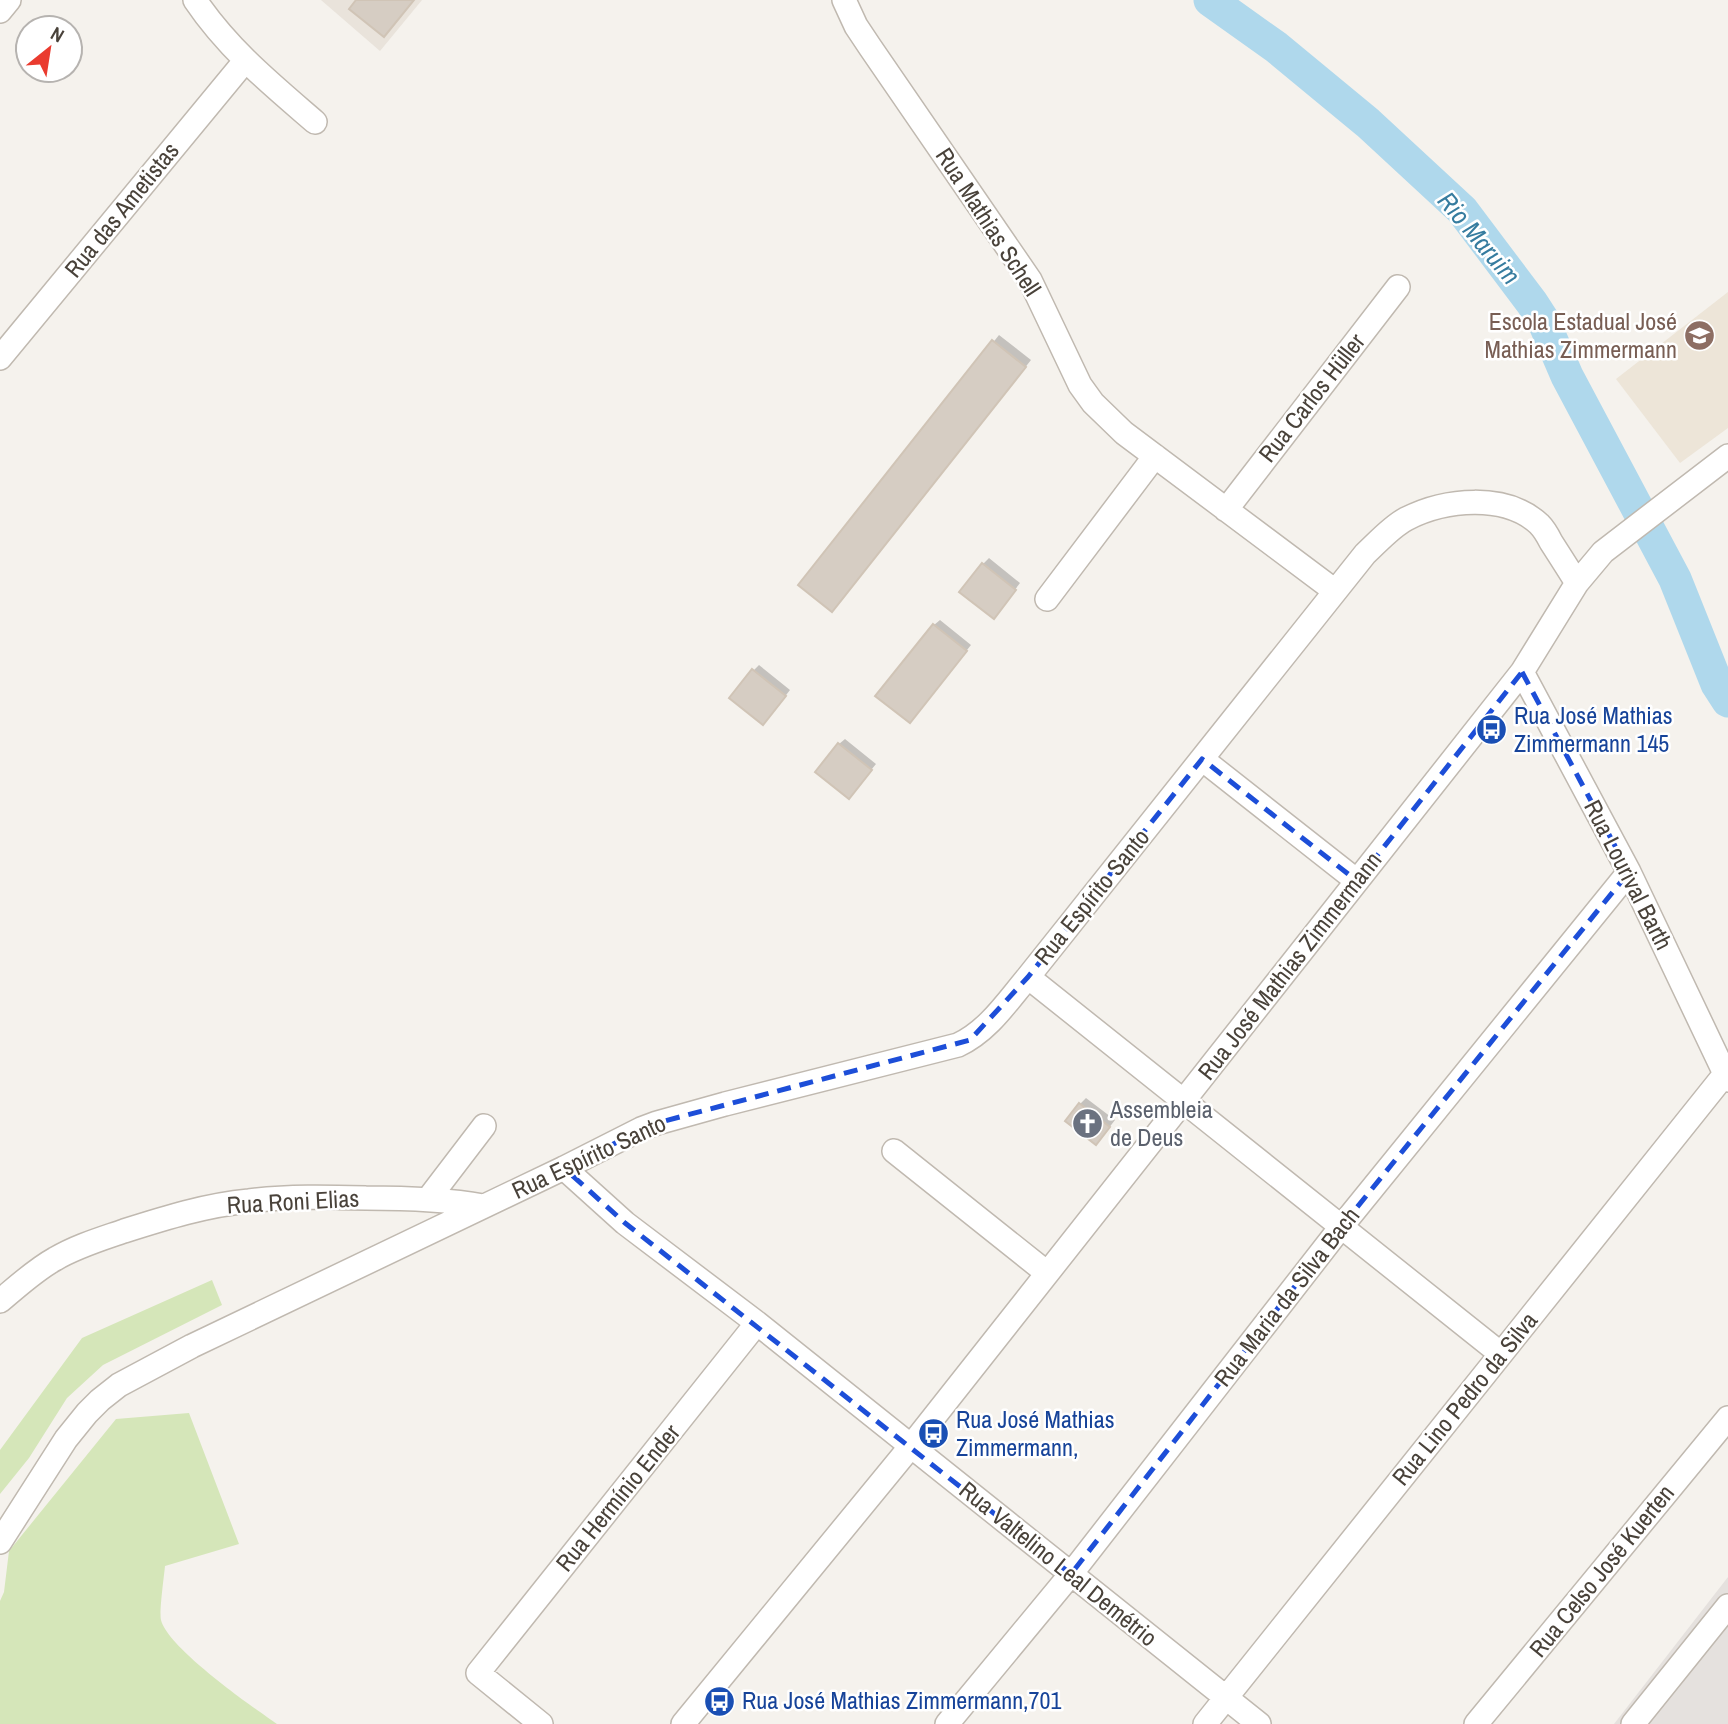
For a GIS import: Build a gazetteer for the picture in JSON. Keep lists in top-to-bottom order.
{
  "streets": {
    "street": [
      "Rua das Ametistas",
      "Rua Mathias Schell",
      "Rua Carlos Hüller",
      "Rua Lourival Barth",
      "Rua Espírito Santo",
      "Rua José Mathias Zimmermann",
      "Rua Roni Elias",
      "Rua Maria da Silva Bach",
      "Rua Lino Pedro da Silva",
      "Rua Hermínio Ender",
      "Rua Valtelino Leal Demétrio",
      "Rua Celso José Kuerten"
    ]
  },
  "crossings": [
    ["Rua Mathias Schell", "Rua Carlos Hüller"],
    ["Rua Mathias Schell", "Rua Espírito Santo"],
    ["Rua Lourival Barth", "Rua José Mathias Zimmermann"],
    ["Rua Lourival Barth", "Rua Maria da Silva Bach"],
    ["Rua Lourival Barth", "Rua Lino Pedro da Silva"],
    ["Rua Espírito Santo", "Rua José Mathias Zimmermann"],
    ["Rua Espírito Santo", "Rua Roni Elias"],
    ["Rua Espírito Santo", "Rua Valtelino Leal Demétrio"],
    ["Rua José Mathias Zimmermann", "Rua Valtelino Leal Demétrio"],
    ["Rua Maria da Silva Bach", "Rua Valtelino Leal Demétrio"],
    ["Rua Lino Pedro da Silva", "Rua Valtelino Leal Demétrio"],
    ["Rua Hermínio Ender", "Rua Valtelino Leal Demétrio"]
  ],
  "water": ["Rio Maruim"],
  "places": {
    "school or university": ["Escola Estadual José Mathias Zimmermann"],
    "bus stop": ["Rua José Mathias Zimmermann 145", "Rua José Mathias Zimmermann,", "Rua José Mathias Zimmermann,701"],
    "church": ["Assembleia de Deus"]
  },
  "north": "top right"
}
